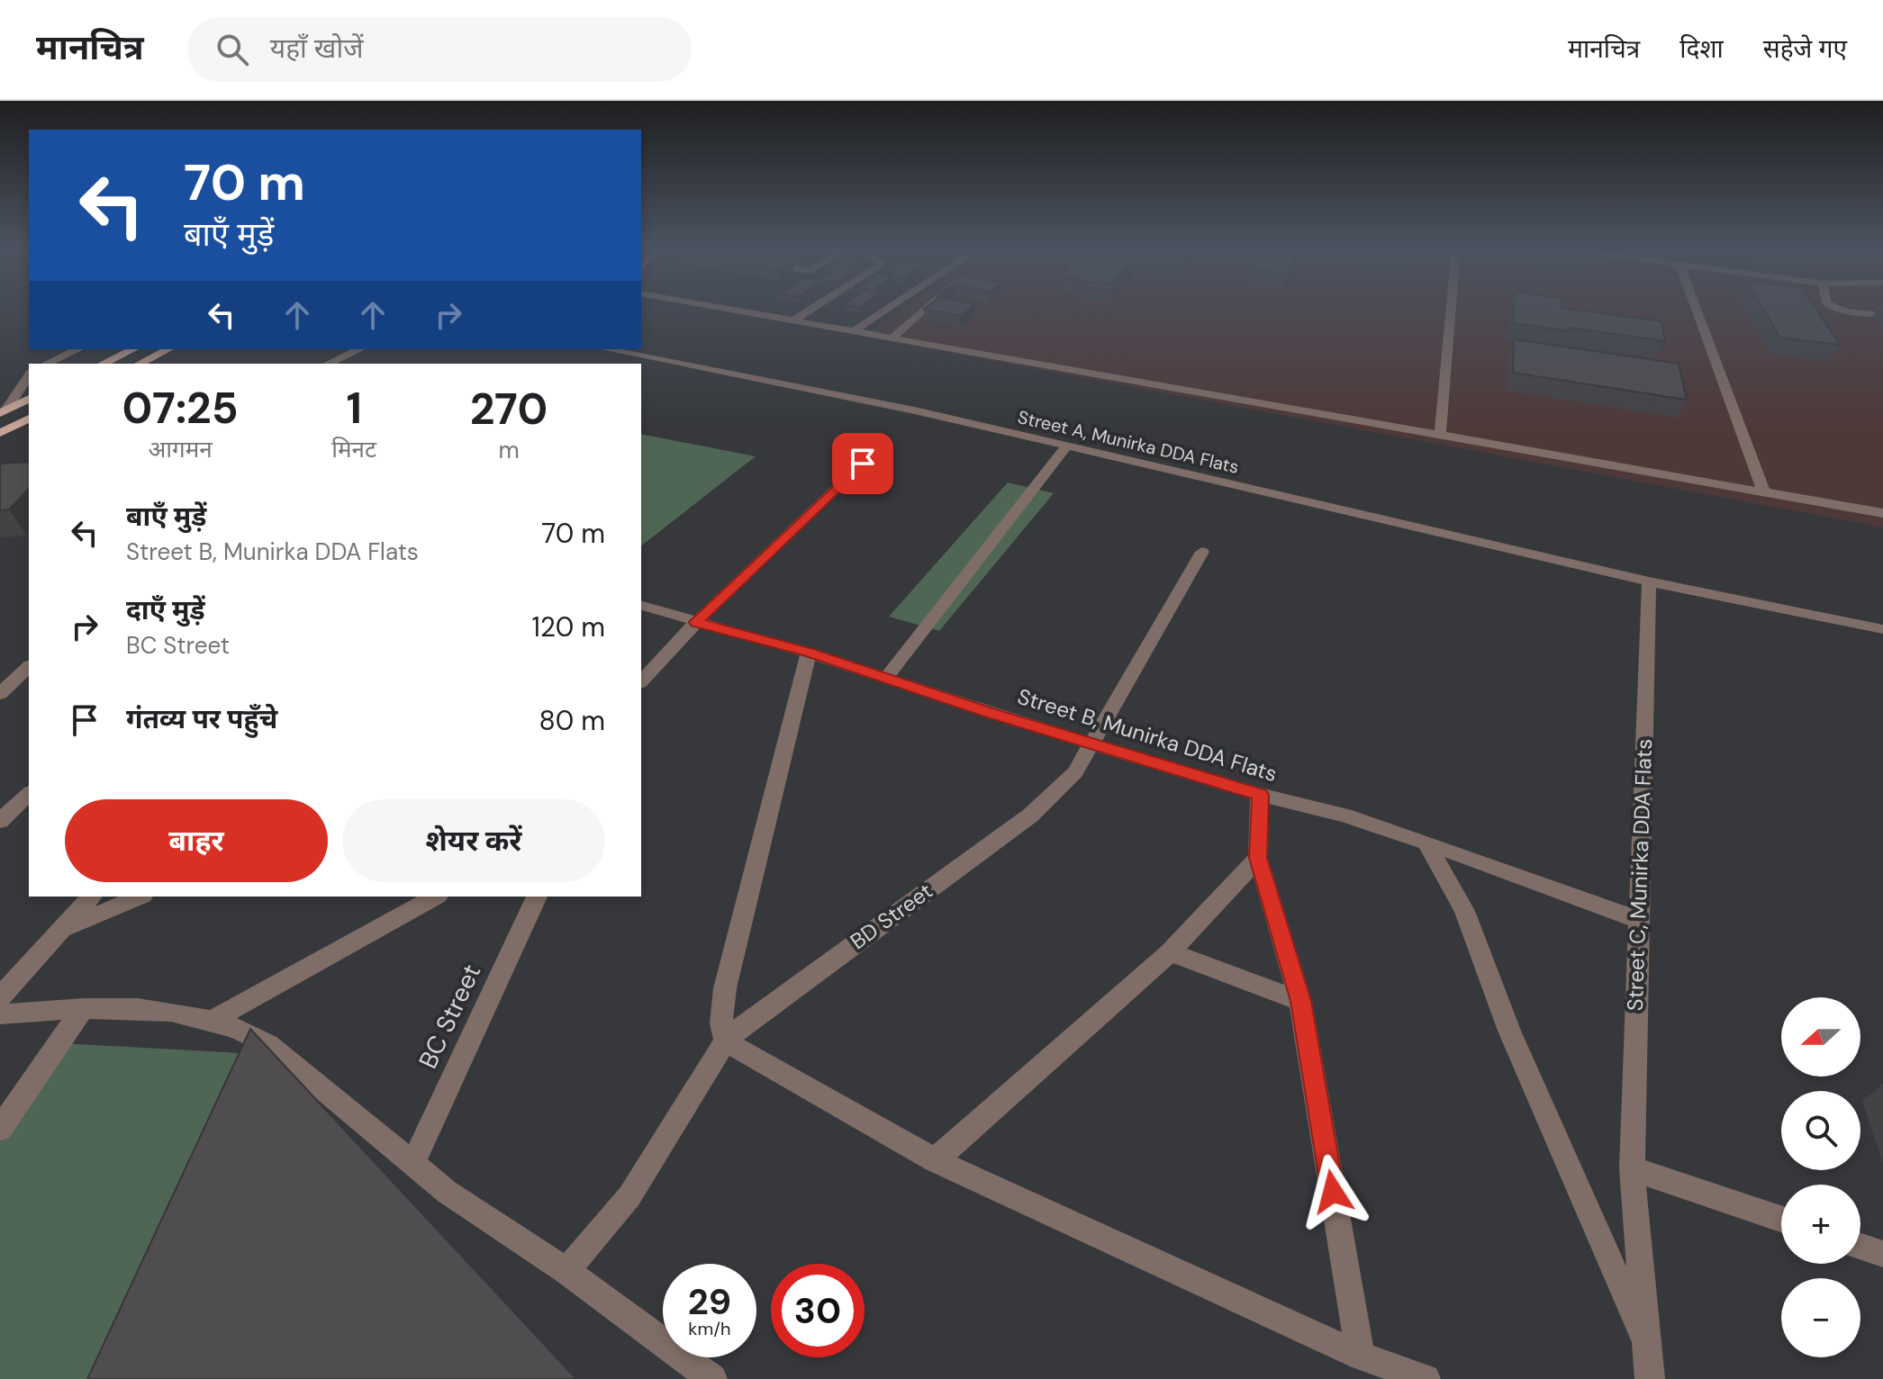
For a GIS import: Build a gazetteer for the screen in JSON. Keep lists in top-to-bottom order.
{
  "streets": {
    "street": [
      "Street A, Munirka DDA Flats",
      "Street B, Munirka DDA Flats",
      "Street C, Munirka DDA Flats",
      "BD Street",
      "BC Street"
    ]
  },
  "crossings": [
    ["Street A, Munirka DDA Flats", "Street C, Munirka DDA Flats"],
    ["Street B, Munirka DDA Flats", "Street C, Munirka DDA Flats"],
    ["Street B, Munirka DDA Flats", "BD Street"]
  ],
  "north": "left",
  "page": {
    "header": "मानचित्र",
    "search": "यहाँ खोजें",
    "nav": ["मानचित्र", "दिशा", "सहेजे गए"],
    "turn": ["70 m", "बाएँ मुड़ें"],
    "eta": [
      "07:25",
      "आगमन",
      "1",
      "मिनट",
      "270",
      "m"
    ],
    "list": [
      {
        "name": "बाएँ मुड़ें",
        "note": "Street B, Munirka DDA Flats",
        "value": "70 m"
      },
      {
        "name": "दाएँ मुड़ें",
        "note": "BC Street",
        "value": "120 m"
      },
      {
        "name": "गंतव्य पर पहुँचे",
        "value": "80 m"
      }
    ],
    "buttons": ["बाहर", "शेयर करें"],
    "map_buttons": ["+", "−"],
    "speed": "29 km/h",
    "limit": "30"
  }
}
